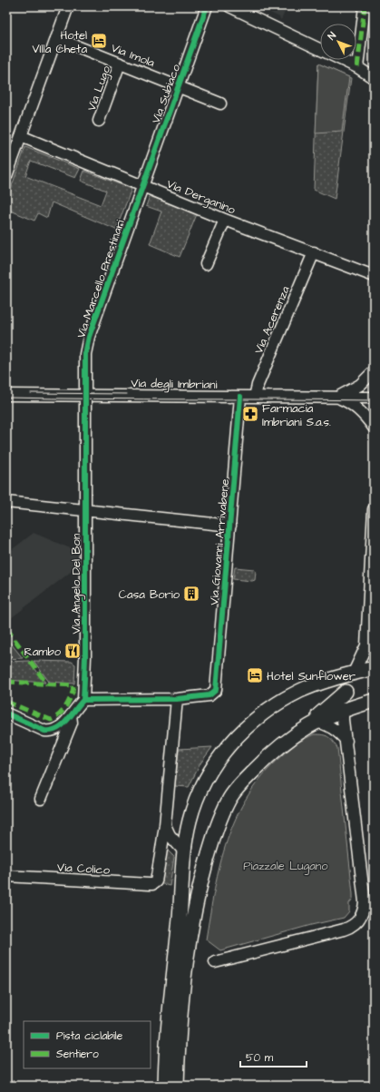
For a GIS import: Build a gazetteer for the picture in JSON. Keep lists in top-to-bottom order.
{
  "streets": {
    "street": [
      "Via Imola",
      "Via Lugo",
      "Via Subiaco",
      "Via Derganino",
      "Via Marcello Prestinari",
      "Via Acerenza",
      "Via degli Imbriani",
      "Via Giovanni Arrivabene",
      "Via Angelo Del Bon",
      "Via Colico"
    ]
  },
  "crossings": [
    ["Via Imola", "Via Lugo"],
    ["Via Imola", "Via Subiaco"],
    ["Via Subiaco", "Via Derganino"],
    ["Via Subiaco", "Via Marcello Prestinari"],
    ["Via Derganino", "Via Marcello Prestinari"],
    ["Via Derganino", "Via Acerenza"],
    ["Via Marcello Prestinari", "Via degli Imbriani"],
    ["Via Marcello Prestinari", "Via Angelo Del Bon"],
    ["Via Acerenza", "Via degli Imbriani"],
    ["Via degli Imbriani", "Via Giovanni Arrivabene"]
  ],
  "parks": ["Piazzale Lugano"],
  "places": {
    "hotel": ["Hotel VIlla Cheta", "Hotel Sunflower"],
    "pharmacy": ["Farmacia Imbriani S.a.s."],
    "building": ["Casa Borio"],
    "restaurant": ["Rambo"]
  },
  "legend": ["Pista ciclabile", "Sentiero"],
  "scale_bar": "50 m",
  "north": "top left"
}
